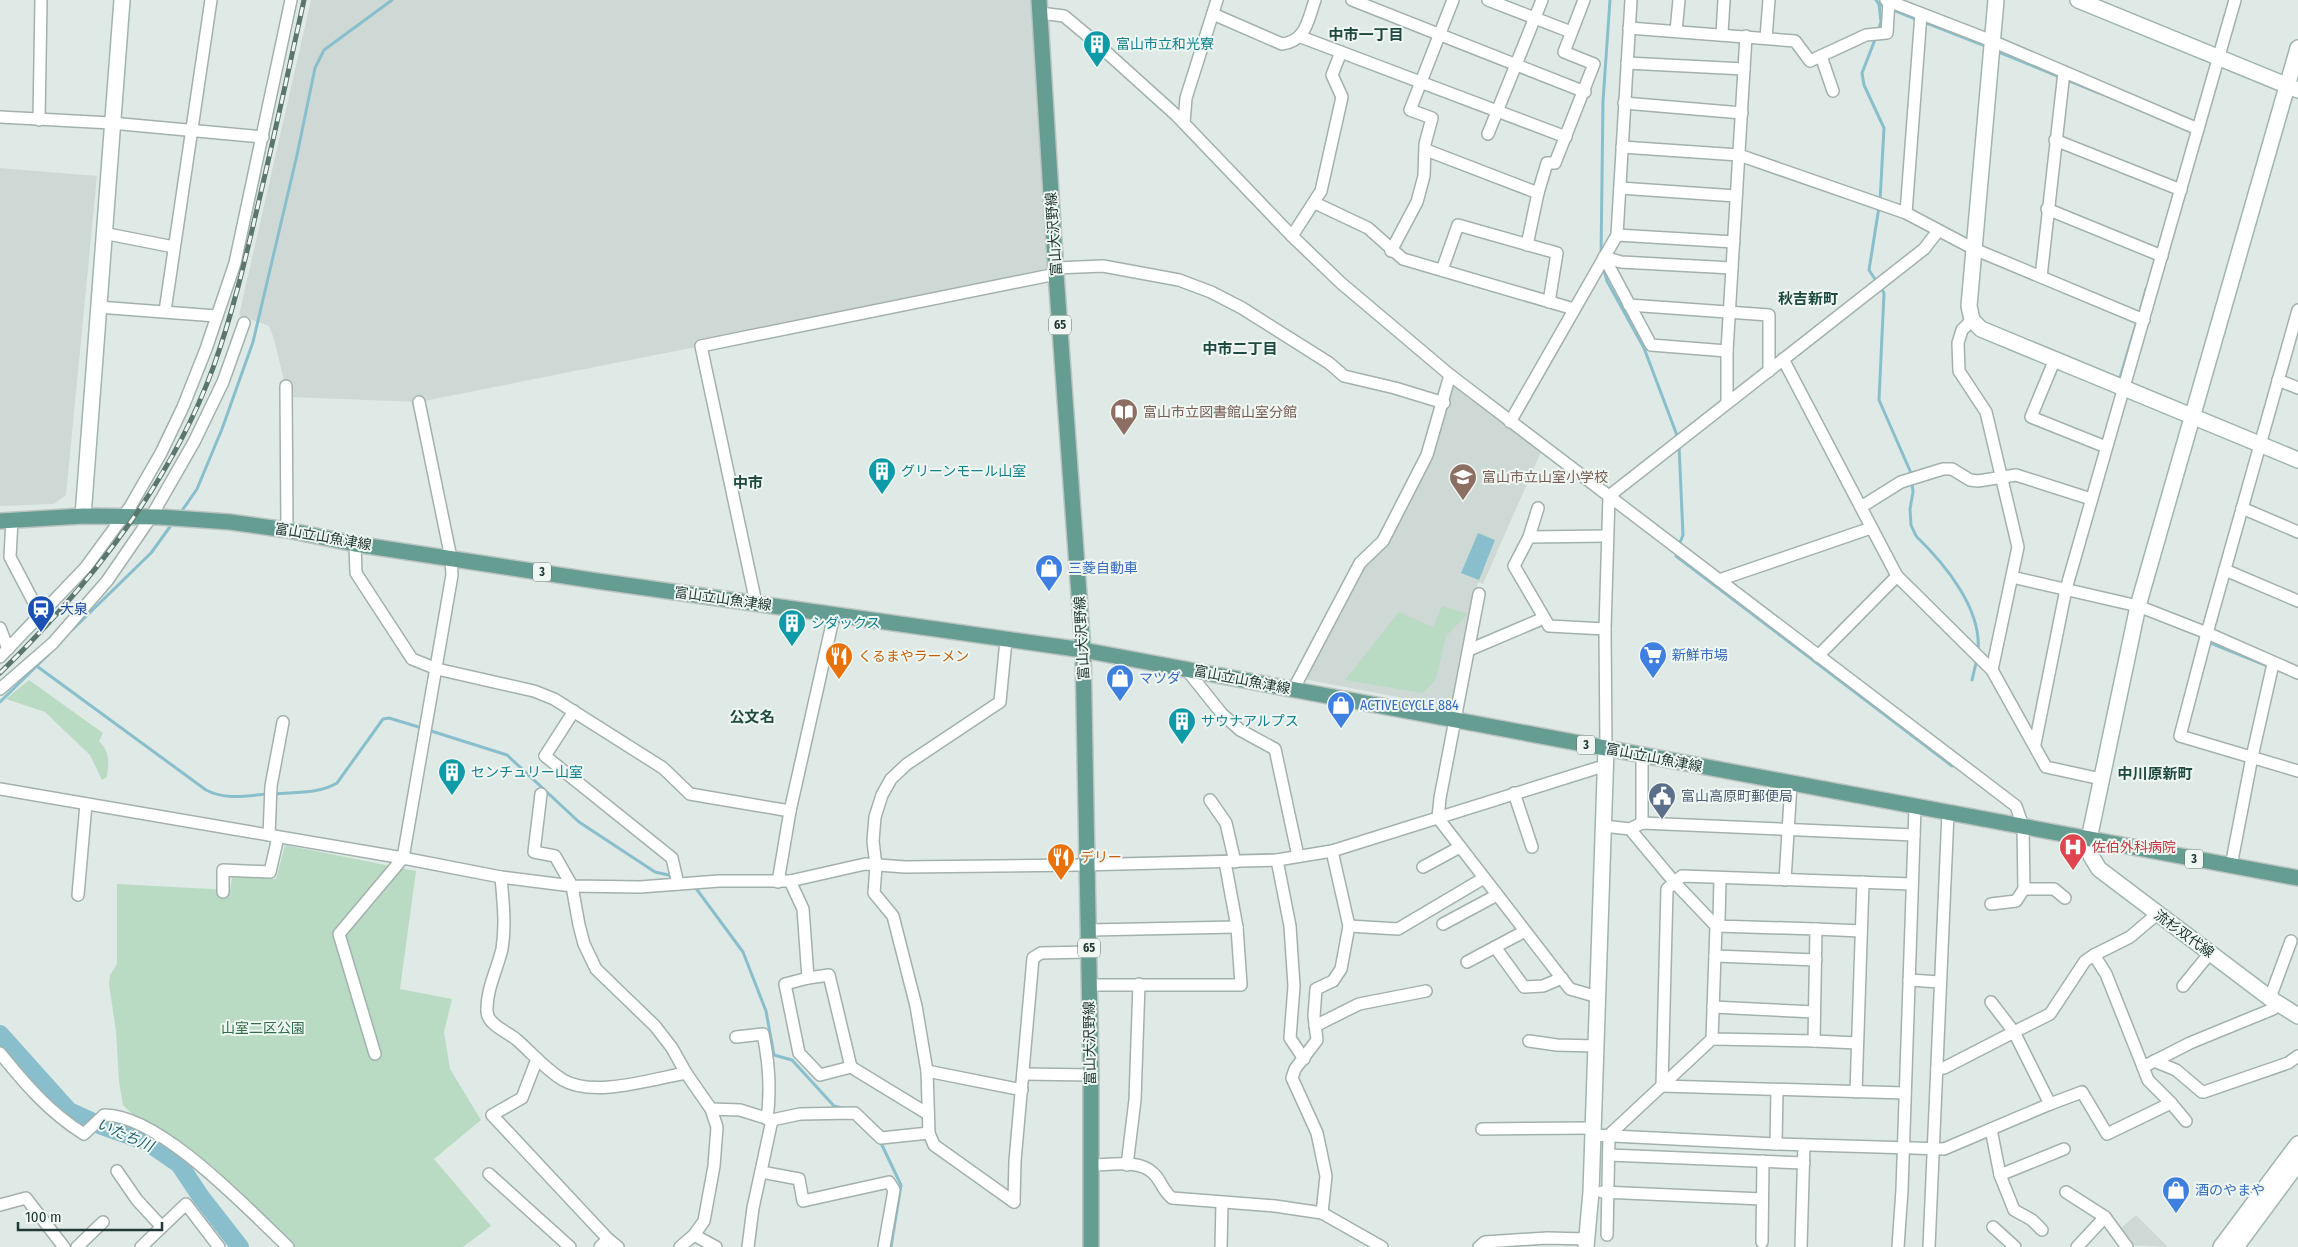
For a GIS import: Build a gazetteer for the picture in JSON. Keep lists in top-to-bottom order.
{
  "streets": {
    "main road": [
      "富山大沢野線",
      "65",
      "富山立山魚津線",
      "3"
    ],
    "street": ["流杉双代線"]
  },
  "crossings": [
    ["富山大沢野線", "富山立山魚津線"],
    ["富山立山魚津線", "流杉双代線"]
  ],
  "districts": [
    "中市一丁目",
    "秋吉新町",
    "中市二丁目",
    "中市",
    "公文名",
    "中川原新町"
  ],
  "water": ["いたち川"],
  "parks": ["山室二区公園"],
  "places": {
    "building": [
      "富山市立和光寮",
      "グリーンモール山室",
      "シダックス",
      "サウナアルプス",
      "センチュリー山室"
    ],
    "library": ["富山市立図書館山室分館"],
    "school or university": ["富山市立山室小学校"],
    "shop": [
      "三菱自動車",
      "マツダ",
      "ACTIVE CYCLE 884",
      "酒のやまや"
    ],
    "station": ["大泉"],
    "supermarket": ["新鮮市場"],
    "restaurant": ["くるまやラーメン", "デリー"],
    "public building": ["富山高原町郵便局"],
    "hospital": ["佐伯外科病院"]
  },
  "scale_bar": "100 m"
}
